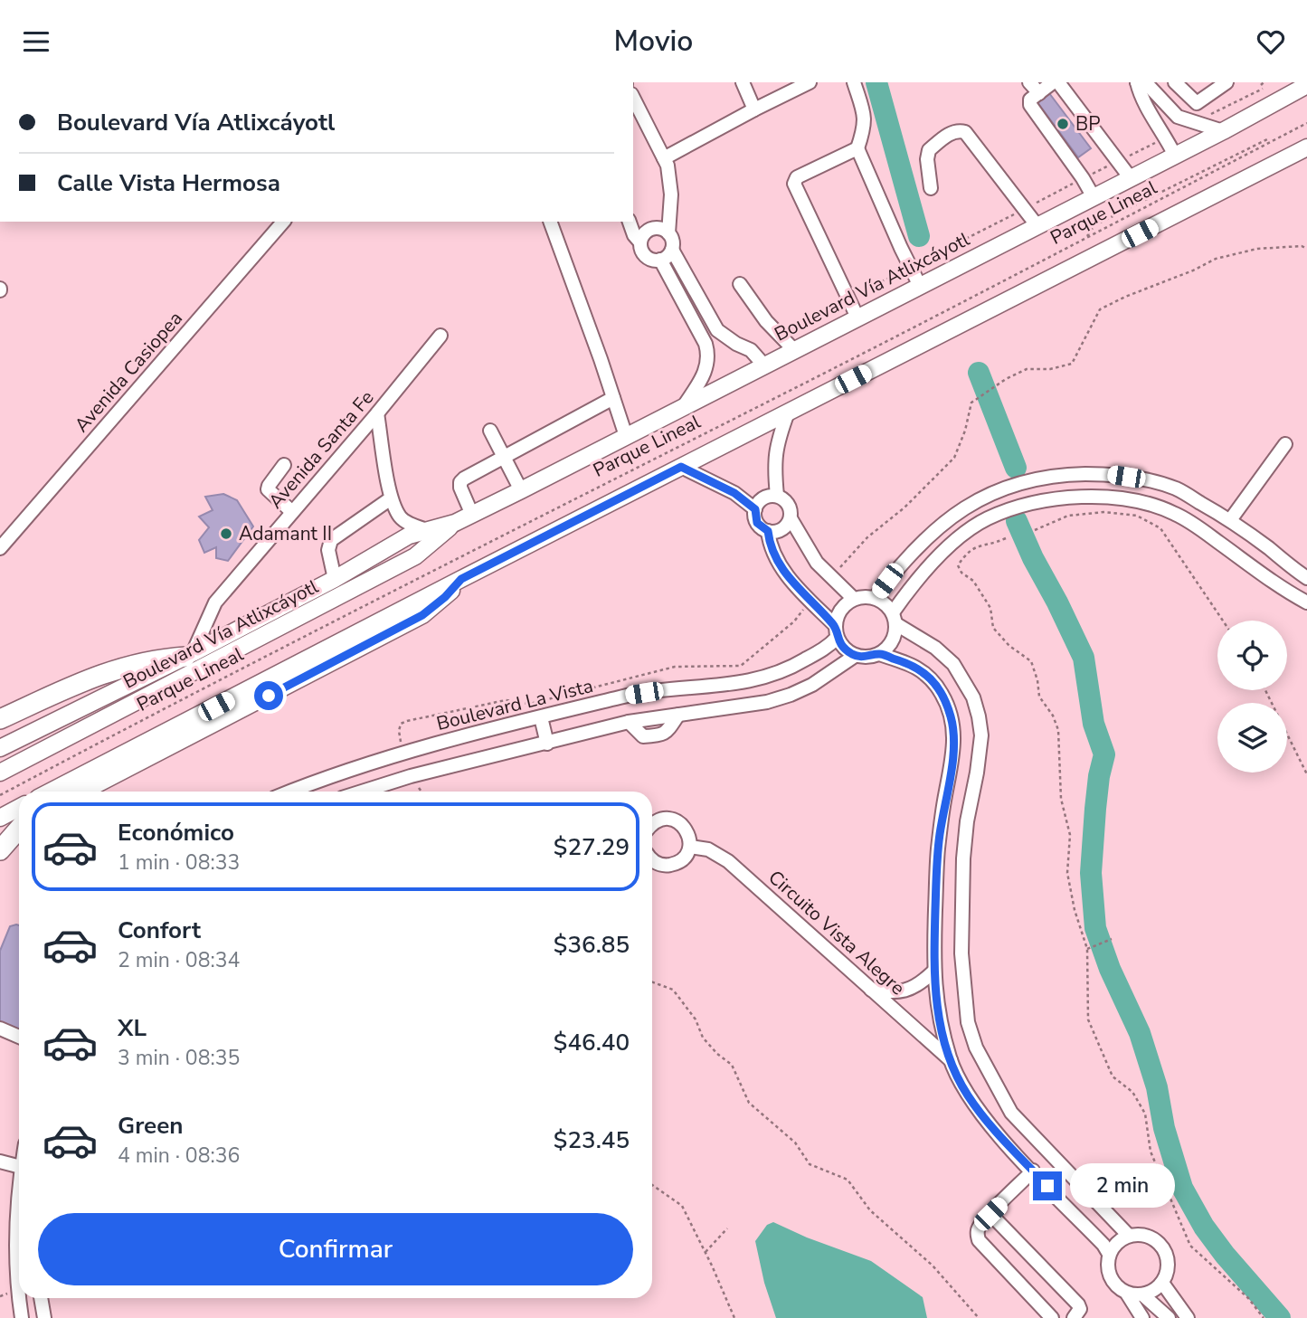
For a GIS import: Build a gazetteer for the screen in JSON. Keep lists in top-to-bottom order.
{
  "streets": {
    "main road": ["Boulevard Vía Atlixcáyotl"],
    "street": [
      "Avenida Casiopea",
      "Avenida Santa Fe",
      "Boulevard La Vista",
      "Circuito Vista Alegre"
    ],
    "path": ["Parque Lineal"]
  },
  "crossings": [
    ["Boulevard Vía Atlixcáyotl", "Avenida Santa Fe"]
  ],
  "places": ["BP", "Adamant II"],
  "page": {
    "header": "Movio",
    "banner": ["Boulevard Vía Atlixcáyotl", "Calle Vista Hermosa"],
    "list": [
      {
        "name": "Económico",
        "note": "1 min · 08:33",
        "value": "$27.29"
      },
      {
        "name": "Confort",
        "note": "2 min · 08:34",
        "value": "$36.85"
      },
      {
        "name": "XL",
        "note": "3 min · 08:35",
        "value": "$46.40"
      },
      {
        "name": "Green",
        "note": "4 min · 08:36",
        "value": "$23.45"
      }
    ],
    "bubble": "2 min",
    "buttons": "Confirmar"
  }
}
